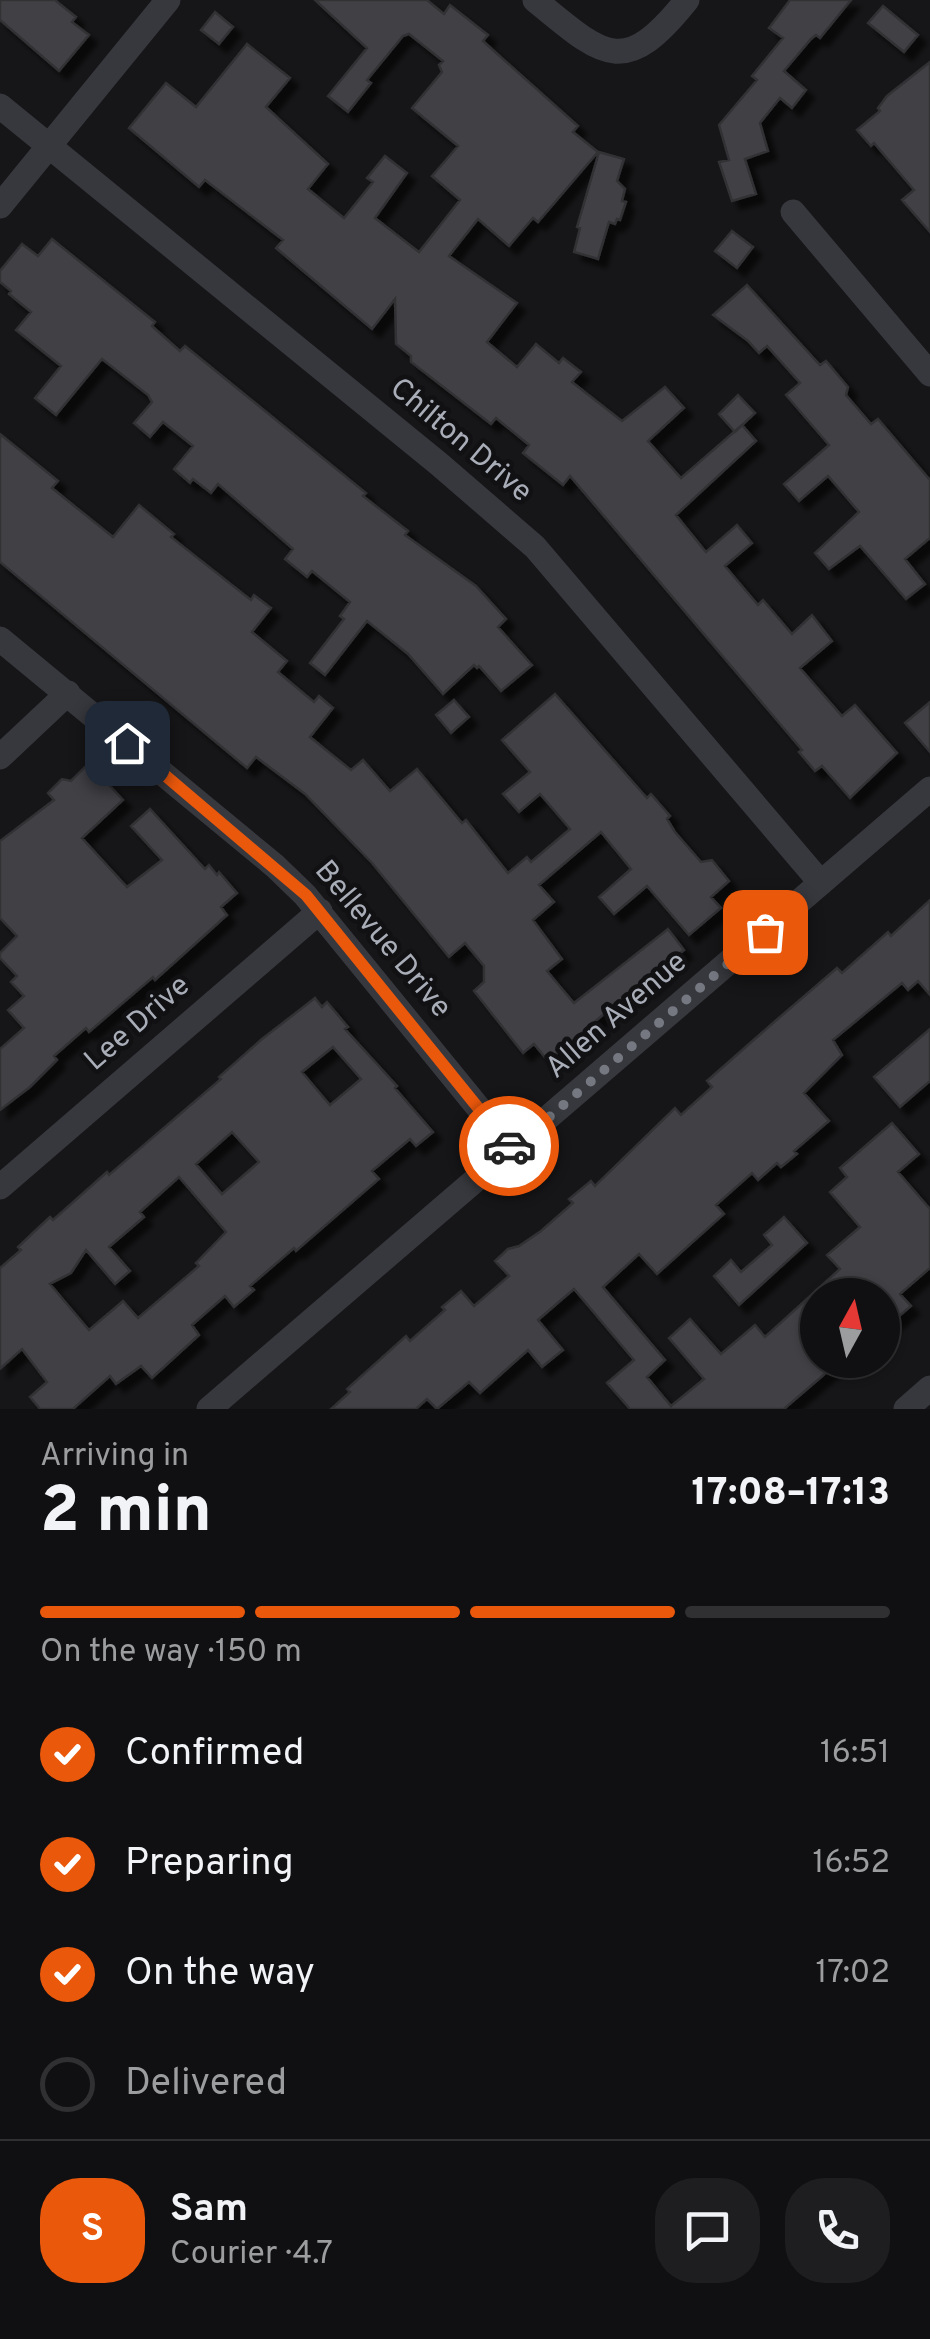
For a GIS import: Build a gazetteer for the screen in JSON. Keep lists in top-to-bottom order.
{
  "streets": {
    "street": [
      "Chilton Drive",
      "Bellevue Drive",
      "Allen Avenue",
      "Lee Drive"
    ]
  },
  "crossings": [
    ["Chilton Drive", "Allen Avenue"],
    ["Bellevue Drive", "Allen Avenue"],
    ["Bellevue Drive", "Lee Drive"]
  ],
  "north": "top",
  "page": {
    "heading": ["2 min", "Arriving in", "17:08–17:13"],
    "panel": ["Sam", "Courier · 4.7"],
    "bar": "On the way · 150 m",
    "list": [
      ["Confirmed", "16:51"],
      ["Preparing", "16:52"],
      ["On the way", "17:02"],
      "Delivered"
    ],
    "round": "S"
  }
}
